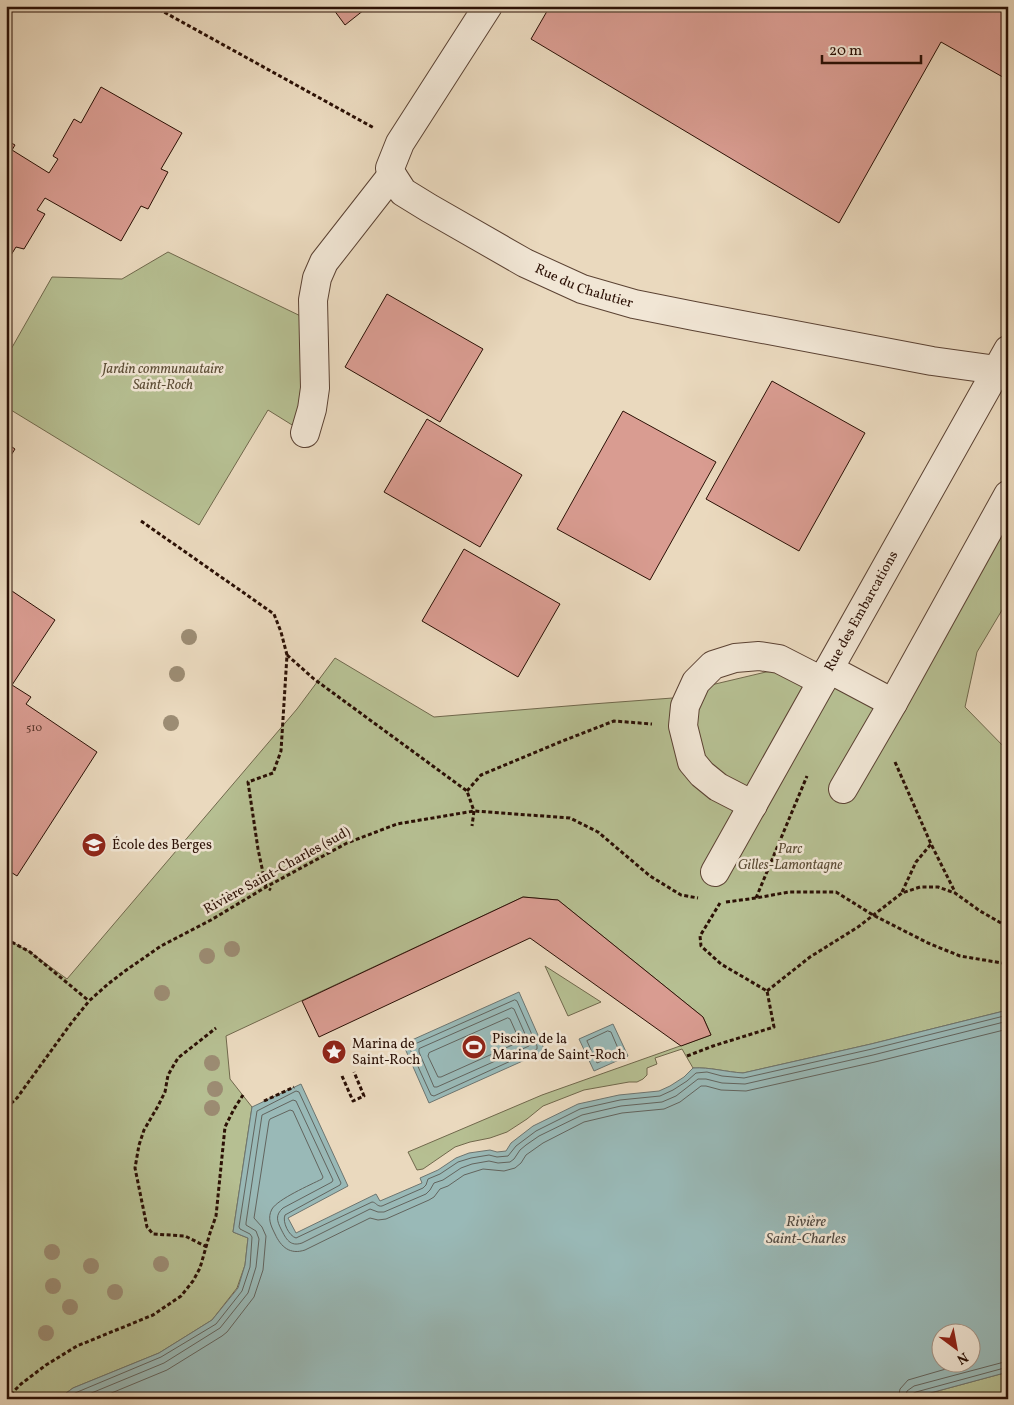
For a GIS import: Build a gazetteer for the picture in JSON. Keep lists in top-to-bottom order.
{
  "streets": {
    "street": ["Rue du Chalutier", "Rue des Embarcations"],
    "path": ["Rivière Saint-Charles (sud)"]
  },
  "crossings": [
    ["Rue du Chalutier", "Rue des Embarcations"]
  ],
  "water": ["Rivière Saint-Charles"],
  "parks": ["Jardin communautaire Saint-Roch", "Parc Gilles-Lamontagne"],
  "places": {
    "school or university": ["École des Berges"],
    "sports": ["Piscine de la Marina de Saint-Roch"],
    "place": ["Marina de Saint-Roch"]
  },
  "house_numbers": ["510"],
  "scale_bar": "20 m",
  "north": "bottom right"
}
